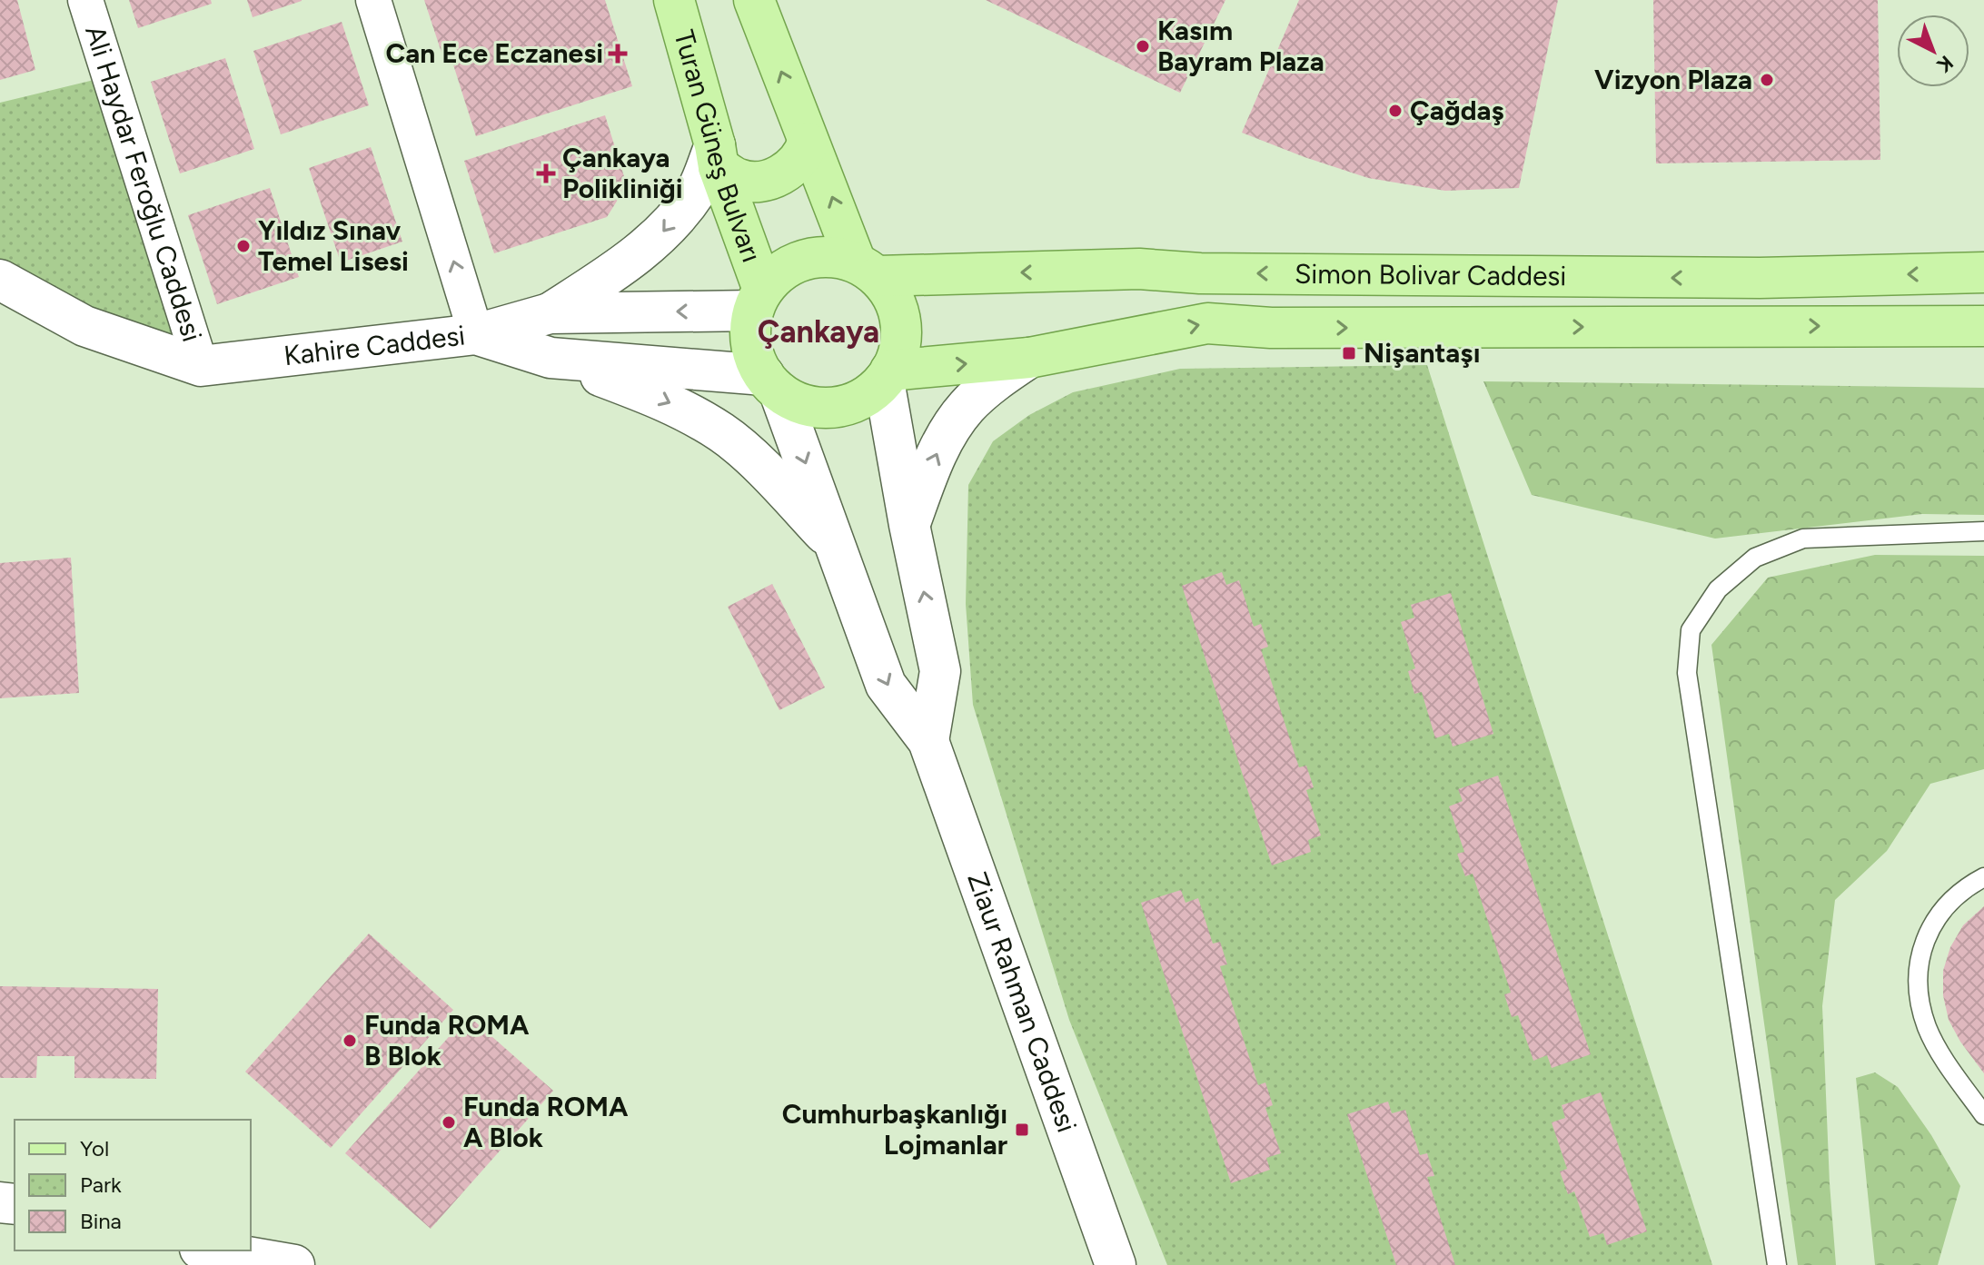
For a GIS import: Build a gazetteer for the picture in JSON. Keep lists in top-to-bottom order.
{
  "streets": {
    "main road": [
      "Turan Güneş Bulvarı",
      "Simon Bolivar Caddesi",
      "Kahire Caddesi",
      "Ziaur Rahman Caddesi"
    ],
    "street": ["Ali Haydar Feroğlu Caddesi"]
  },
  "crossings": [
    ["Turan Güneş Bulvarı", "Simon Bolivar Caddesi"],
    ["Turan Güneş Bulvarı", "Kahire Caddesi"],
    ["Turan Güneş Bulvarı", "Ziaur Rahman Caddesi"],
    ["Ali Haydar Feroğlu Caddesi", "Kahire Caddesi"],
    ["Simon Bolivar Caddesi", "Kahire Caddesi"],
    ["Simon Bolivar Caddesi", "Ziaur Rahman Caddesi"],
    ["Kahire Caddesi", "Ziaur Rahman Caddesi"]
  ],
  "districts": ["Çankaya"],
  "places": {
    "other": [
      "Kasım Bayram Plaza",
      "Vizyon Plaza",
      "Çağdaş",
      "Yıldız Sınav Temel Lisesi",
      "Funda ROMA B Blok",
      "Funda ROMA A Blok"
    ],
    "health": ["Can Ece Eczanesi", "Çankaya Polikliniği"],
    "transit": ["Nişantaşı", "Cumhurbaşkanlığı Lojmanlar"]
  },
  "legend": ["Yol", "Park", "Bina"],
  "north": "bottom right"
}
